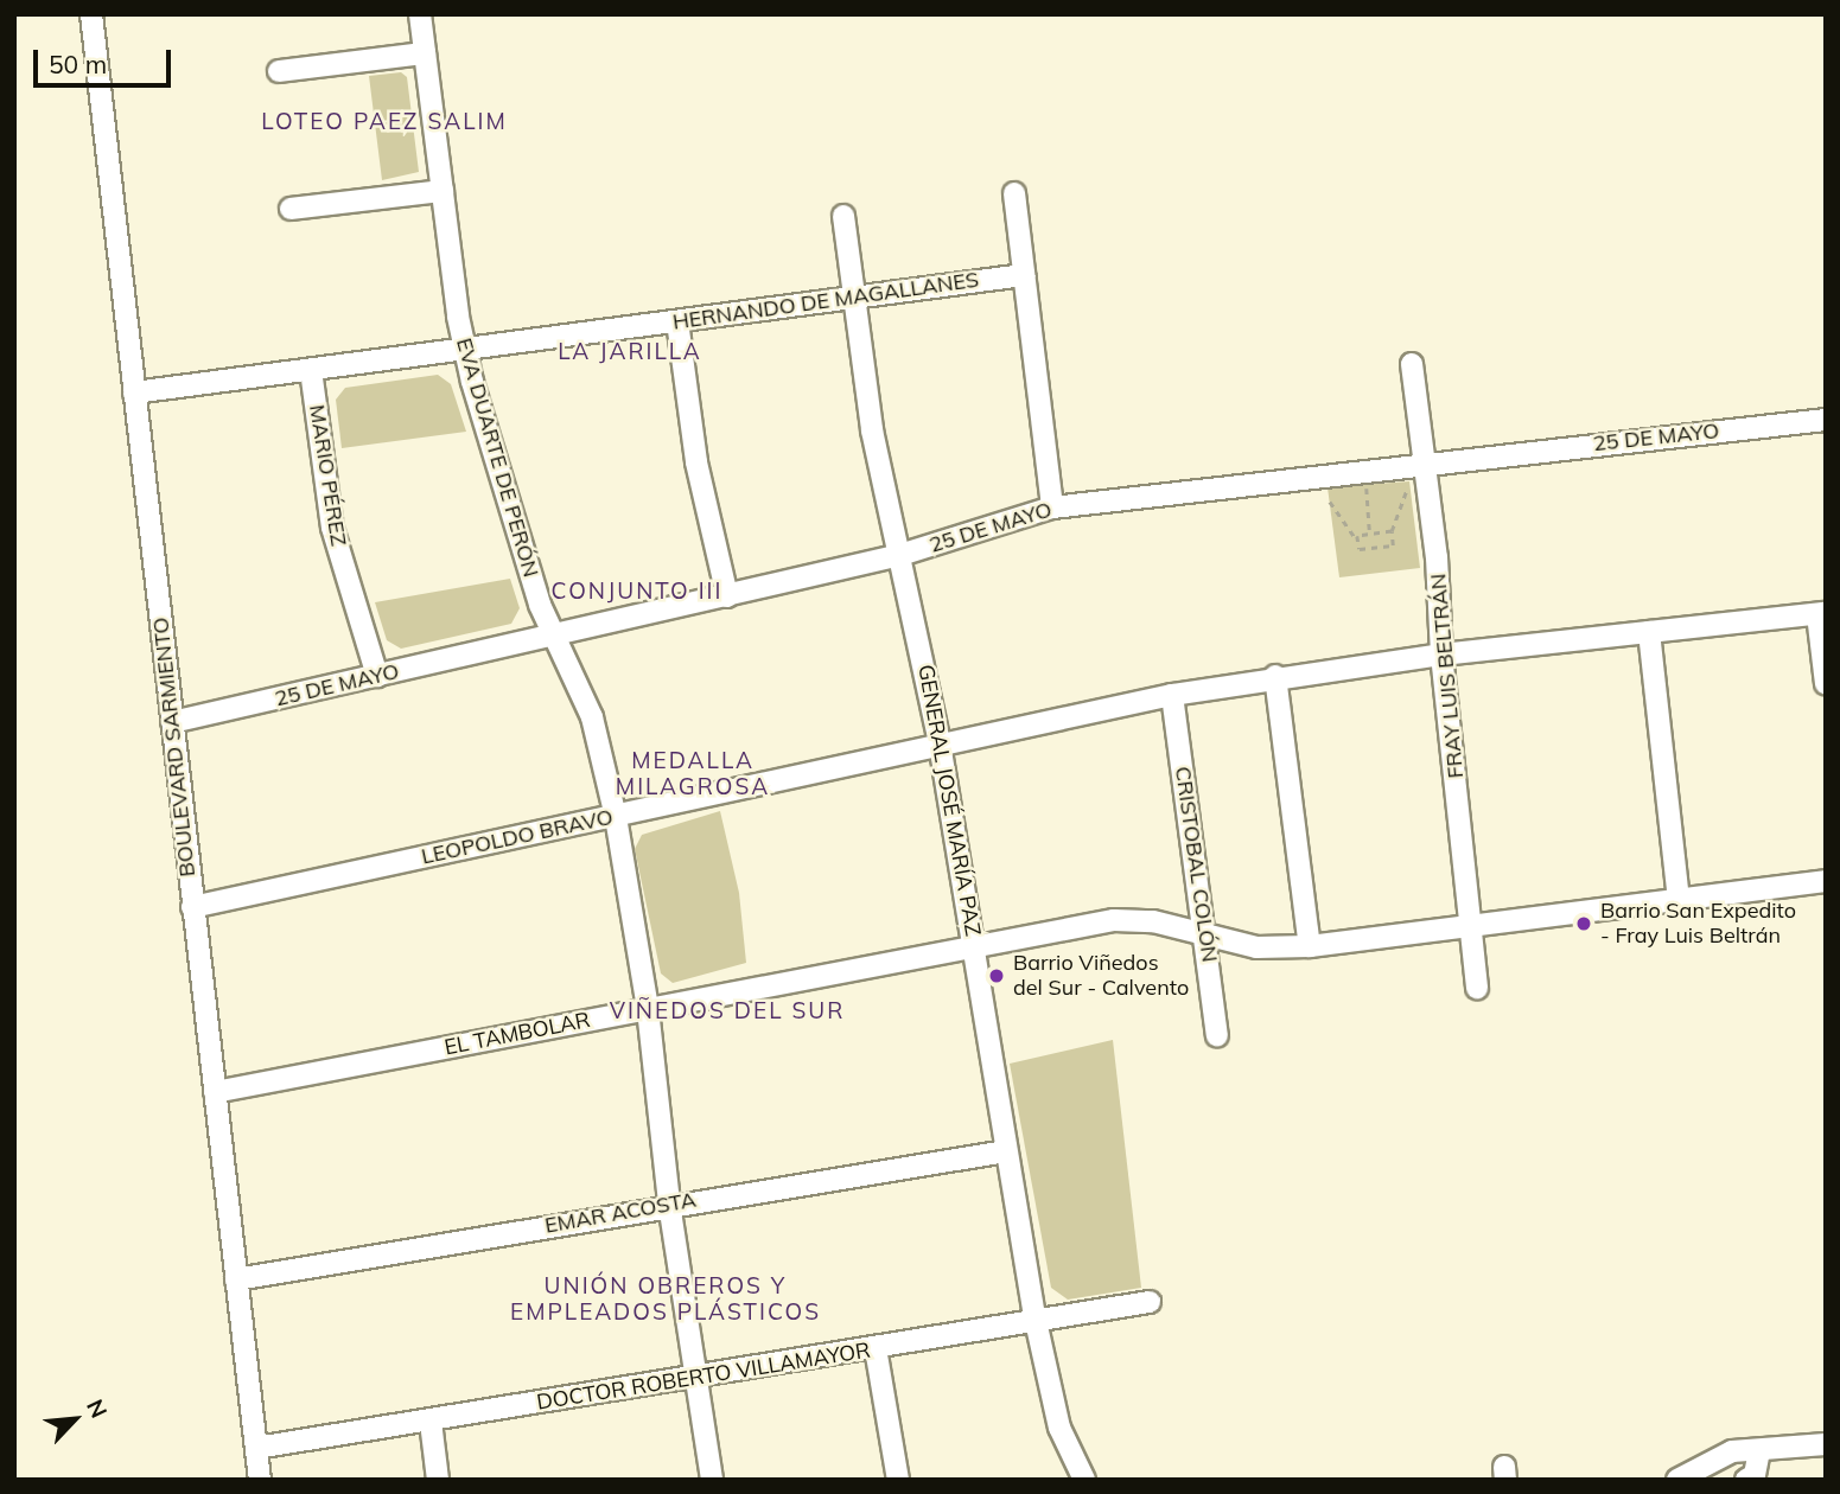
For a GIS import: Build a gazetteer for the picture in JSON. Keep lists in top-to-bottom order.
{
  "streets": {
    "street": [
      "HERNANDO DE MAGALLANES",
      "25 DE MAYO",
      "EVA DUARTE DE PERÓN",
      "MARIO PÉREZ",
      "FRAY LUIS BELTRÁN",
      "BOULEVARD SARMIENTO",
      "GENERAL JOSÉ MARÍA PAZ",
      "LEOPOLDO BRAVO",
      "CRISTOBAL COLÓN",
      "EL TAMBOLAR",
      "EMAR ACOSTA",
      "DOCTOR ROBERTO VILLAMAYOR"
    ]
  },
  "crossings": [
    ["HERNANDO DE MAGALLANES", "EVA DUARTE DE PERÓN"],
    ["HERNANDO DE MAGALLANES", "MARIO PÉREZ"],
    ["HERNANDO DE MAGALLANES", "BOULEVARD SARMIENTO"],
    ["HERNANDO DE MAGALLANES", "GENERAL JOSÉ MARÍA PAZ"],
    ["25 DE MAYO", "EVA DUARTE DE PERÓN"],
    ["25 DE MAYO", "MARIO PÉREZ"],
    ["25 DE MAYO", "FRAY LUIS BELTRÁN"],
    ["25 DE MAYO", "BOULEVARD SARMIENTO"],
    ["25 DE MAYO", "GENERAL JOSÉ MARÍA PAZ"],
    ["EVA DUARTE DE PERÓN", "LEOPOLDO BRAVO"],
    ["EVA DUARTE DE PERÓN", "EL TAMBOLAR"],
    ["EVA DUARTE DE PERÓN", "EMAR ACOSTA"],
    ["EVA DUARTE DE PERÓN", "DOCTOR ROBERTO VILLAMAYOR"],
    ["FRAY LUIS BELTRÁN", "LEOPOLDO BRAVO"],
    ["FRAY LUIS BELTRÁN", "EL TAMBOLAR"],
    ["BOULEVARD SARMIENTO", "LEOPOLDO BRAVO"],
    ["BOULEVARD SARMIENTO", "EL TAMBOLAR"],
    ["BOULEVARD SARMIENTO", "EMAR ACOSTA"],
    ["BOULEVARD SARMIENTO", "DOCTOR ROBERTO VILLAMAYOR"],
    ["GENERAL JOSÉ MARÍA PAZ", "LEOPOLDO BRAVO"],
    ["GENERAL JOSÉ MARÍA PAZ", "EL TAMBOLAR"],
    ["GENERAL JOSÉ MARÍA PAZ", "EMAR ACOSTA"],
    ["GENERAL JOSÉ MARÍA PAZ", "DOCTOR ROBERTO VILLAMAYOR"],
    ["LEOPOLDO BRAVO", "CRISTOBAL COLÓN"],
    ["CRISTOBAL COLÓN", "EL TAMBOLAR"]
  ],
  "districts": [
    "LOTEO PAEZ SALIM",
    "LA JARILLA",
    "CONJUNTO III",
    "MEDALLA MILAGROSA",
    "VIÑEDOS DEL SUR",
    "UNIÓN OBREROS Y EMPLEADOS PLÁSTICOS"
  ],
  "places": ["Barrio San Expedito - Fray Luis Beltrán", "Barrio Viñedos del Sur - Calvento"],
  "scale_bar": "50 m",
  "north": "top right"
}
